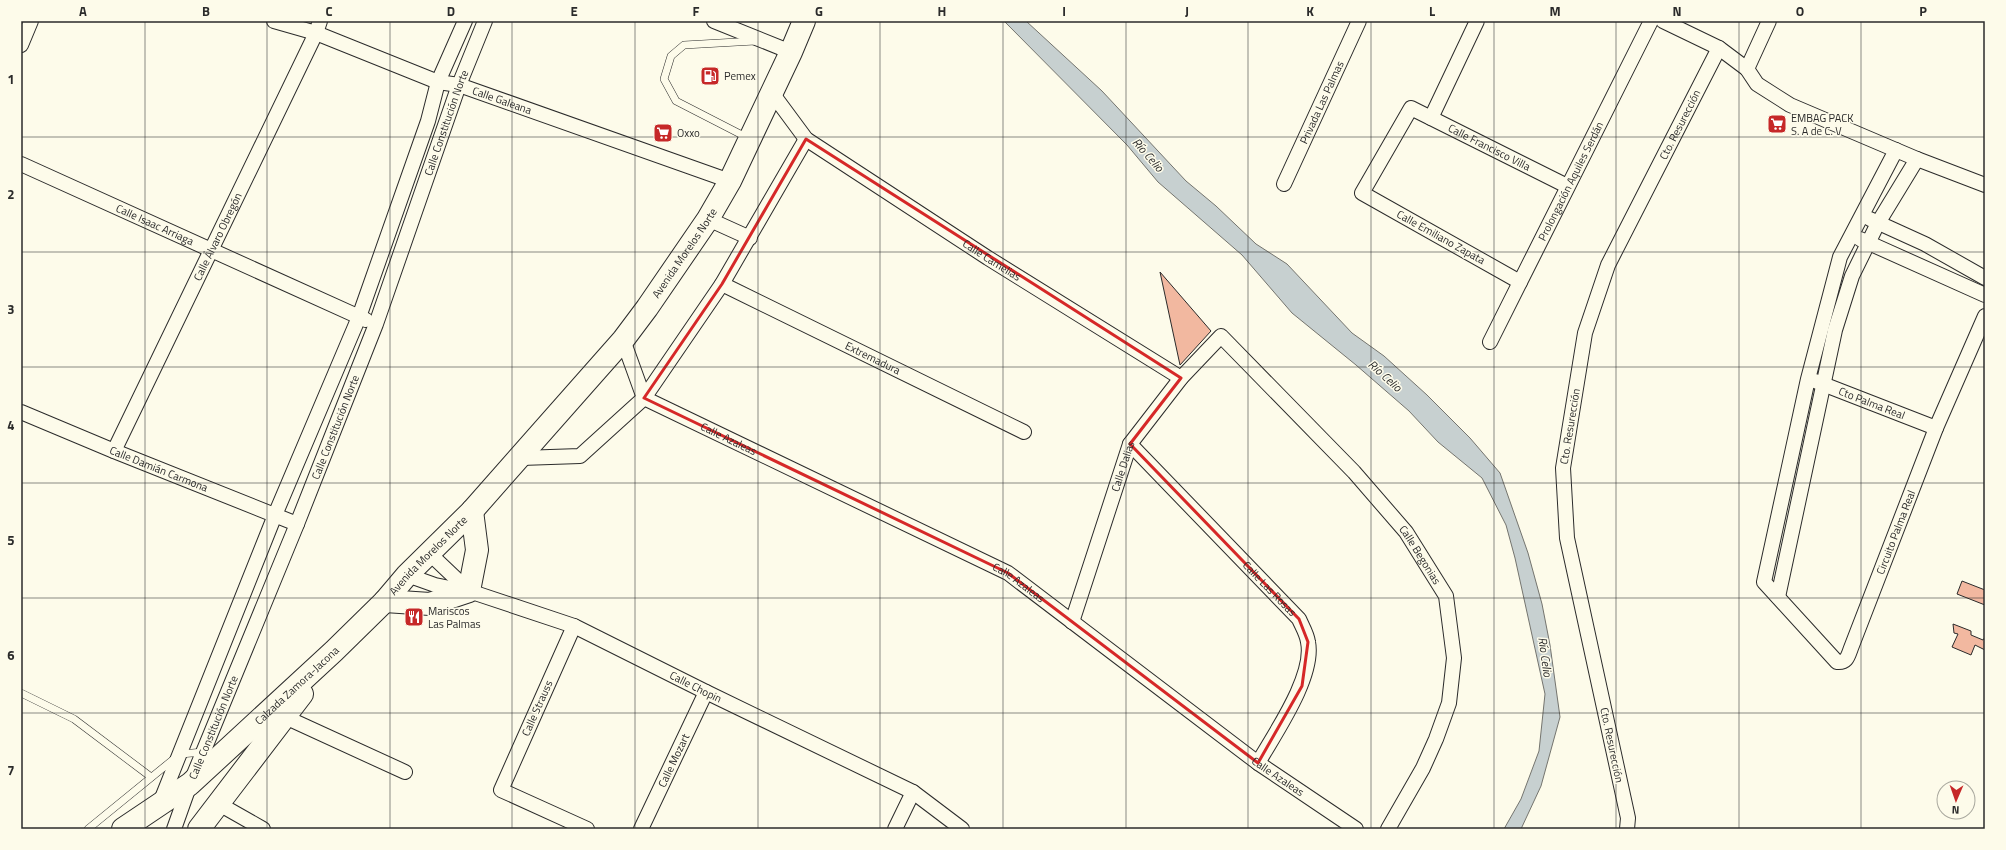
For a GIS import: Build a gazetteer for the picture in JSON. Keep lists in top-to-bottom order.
{
  "streets": {
    "main road": ["Avenida Morelos Norte", "Calzada Zamora-Jacona"],
    "street": [
      "Calle Galeana",
      "Privada Las Palmas",
      "Calle Constitución Norte",
      "Cto. Resurección",
      "Calle Francisco Villa",
      "Prolongación Aquiles Serdán",
      "Calle Isaac Arriaga",
      "Calle Álvaro Obregón",
      "Calle Emiliano Zapata",
      "Calle Camelias",
      "Extremadura",
      "Cto Palma Real",
      "Calle Azaleas",
      "Calle Dalias",
      "Calle Damián Carmona",
      "Circuito Palma Real",
      "Calle Begonias",
      "Calle Las Rosas",
      "Calle Chopin",
      "Calle Strauss",
      "Calle Mozart"
    ]
  },
  "crossings": [
    ["Calle Galeana", "Calle Constitución Norte"],
    ["Calle Galeana", "Calle Álvaro Obregón"],
    ["Calle Galeana", "Avenida Morelos Norte"],
    ["Calle Constitución Norte", "Calle Isaac Arriaga"],
    ["Calle Constitución Norte", "Calle Damián Carmona"],
    ["Calle Constitución Norte", "Calzada Zamora-Jacona"],
    ["Calle Francisco Villa", "Prolongación Aquiles Serdán"],
    ["Calle Francisco Villa", "Calle Emiliano Zapata"],
    ["Prolongación Aquiles Serdán", "Calle Emiliano Zapata"],
    ["Calle Isaac Arriaga", "Calle Álvaro Obregón"],
    ["Calle Álvaro Obregón", "Calle Damián Carmona"],
    ["Avenida Morelos Norte", "Calle Chopin"],
    ["Avenida Morelos Norte", "Calzada Zamora-Jacona"],
    ["Calle Camelias", "Calle Dalias"],
    ["Cto Palma Real", "Circuito Palma Real"],
    ["Calle Azaleas", "Calle Dalias"],
    ["Calle Azaleas", "Calle Las Rosas"],
    ["Calle Dalias", "Calle Begonias"],
    ["Calle Dalias", "Calle Las Rosas"],
    ["Calle Chopin", "Calle Strauss"],
    ["Calle Chopin", "Calle Mozart"]
  ],
  "water": ["Río Celio"],
  "places": {
    "fuel station": ["Pemex"],
    "supermarket": ["EMBAG PACK S. A de C. V", "Oxxo"],
    "restaurant": ["Mariscos Las Palmas"]
  },
  "north": "bottom",
  "grid": {
    "columns": [
      "A",
      "B",
      "C",
      "D",
      "E",
      "F",
      "G",
      "H",
      "I",
      "J",
      "K",
      "L",
      "M",
      "N",
      "O",
      "P"
    ],
    "rows": [
      "1",
      "2",
      "3",
      "4",
      "5",
      "6",
      "7"
    ]
  }
}
